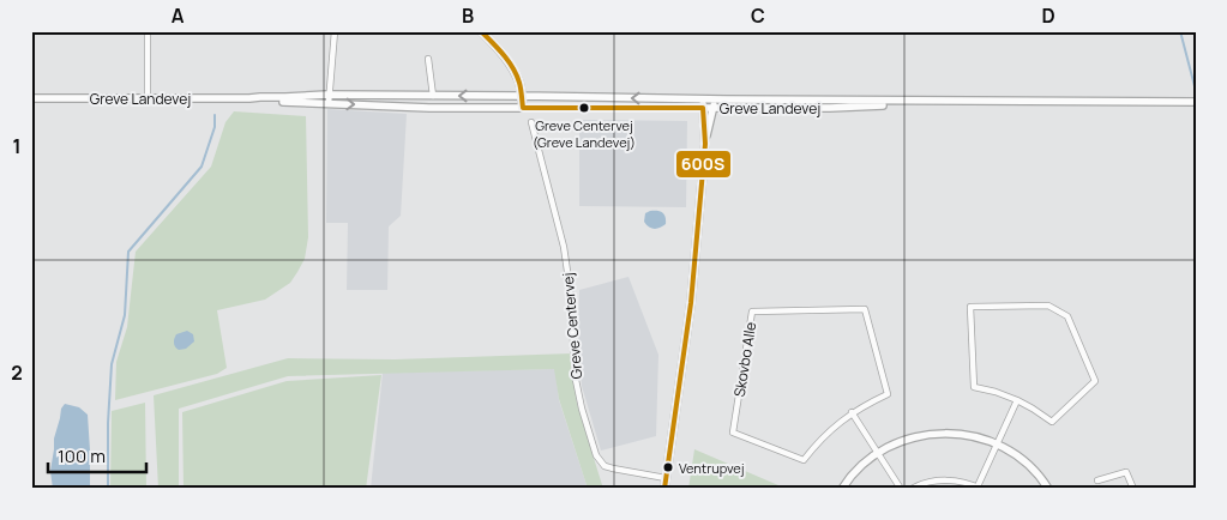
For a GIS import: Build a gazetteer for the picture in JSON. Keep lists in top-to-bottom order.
{
  "streets": {
    "street": ["Greve Landevej", "Greve Centervej", "Skovbo Alle"]
  },
  "places": ["Greve Centervej (Greve Landevej)", "Ventrupvej"],
  "lines": ["transit line 600S"],
  "scale_bar": "100 m",
  "grid": {
    "columns": [
      "A",
      "B",
      "C",
      "D"
    ],
    "rows": ["1", "2"]
  }
}
